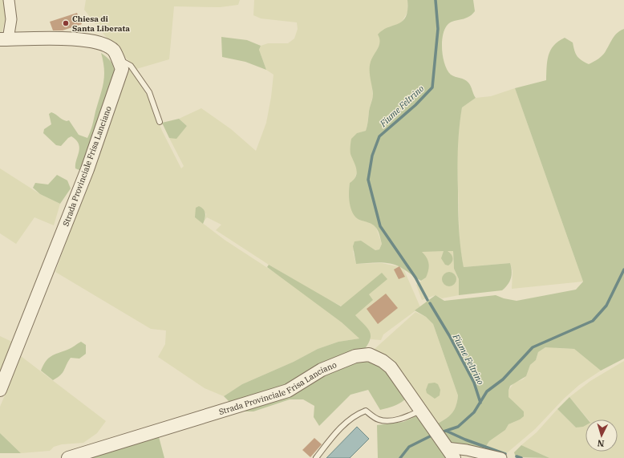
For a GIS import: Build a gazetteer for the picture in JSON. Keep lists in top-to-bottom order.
{
  "streets": {
    "street": ["Strada Provinciale Frisa Lanciano"]
  },
  "water": ["Fiume Feltrino"],
  "places": ["Chiesa di Santa Liberata"],
  "north": "bottom"
}
